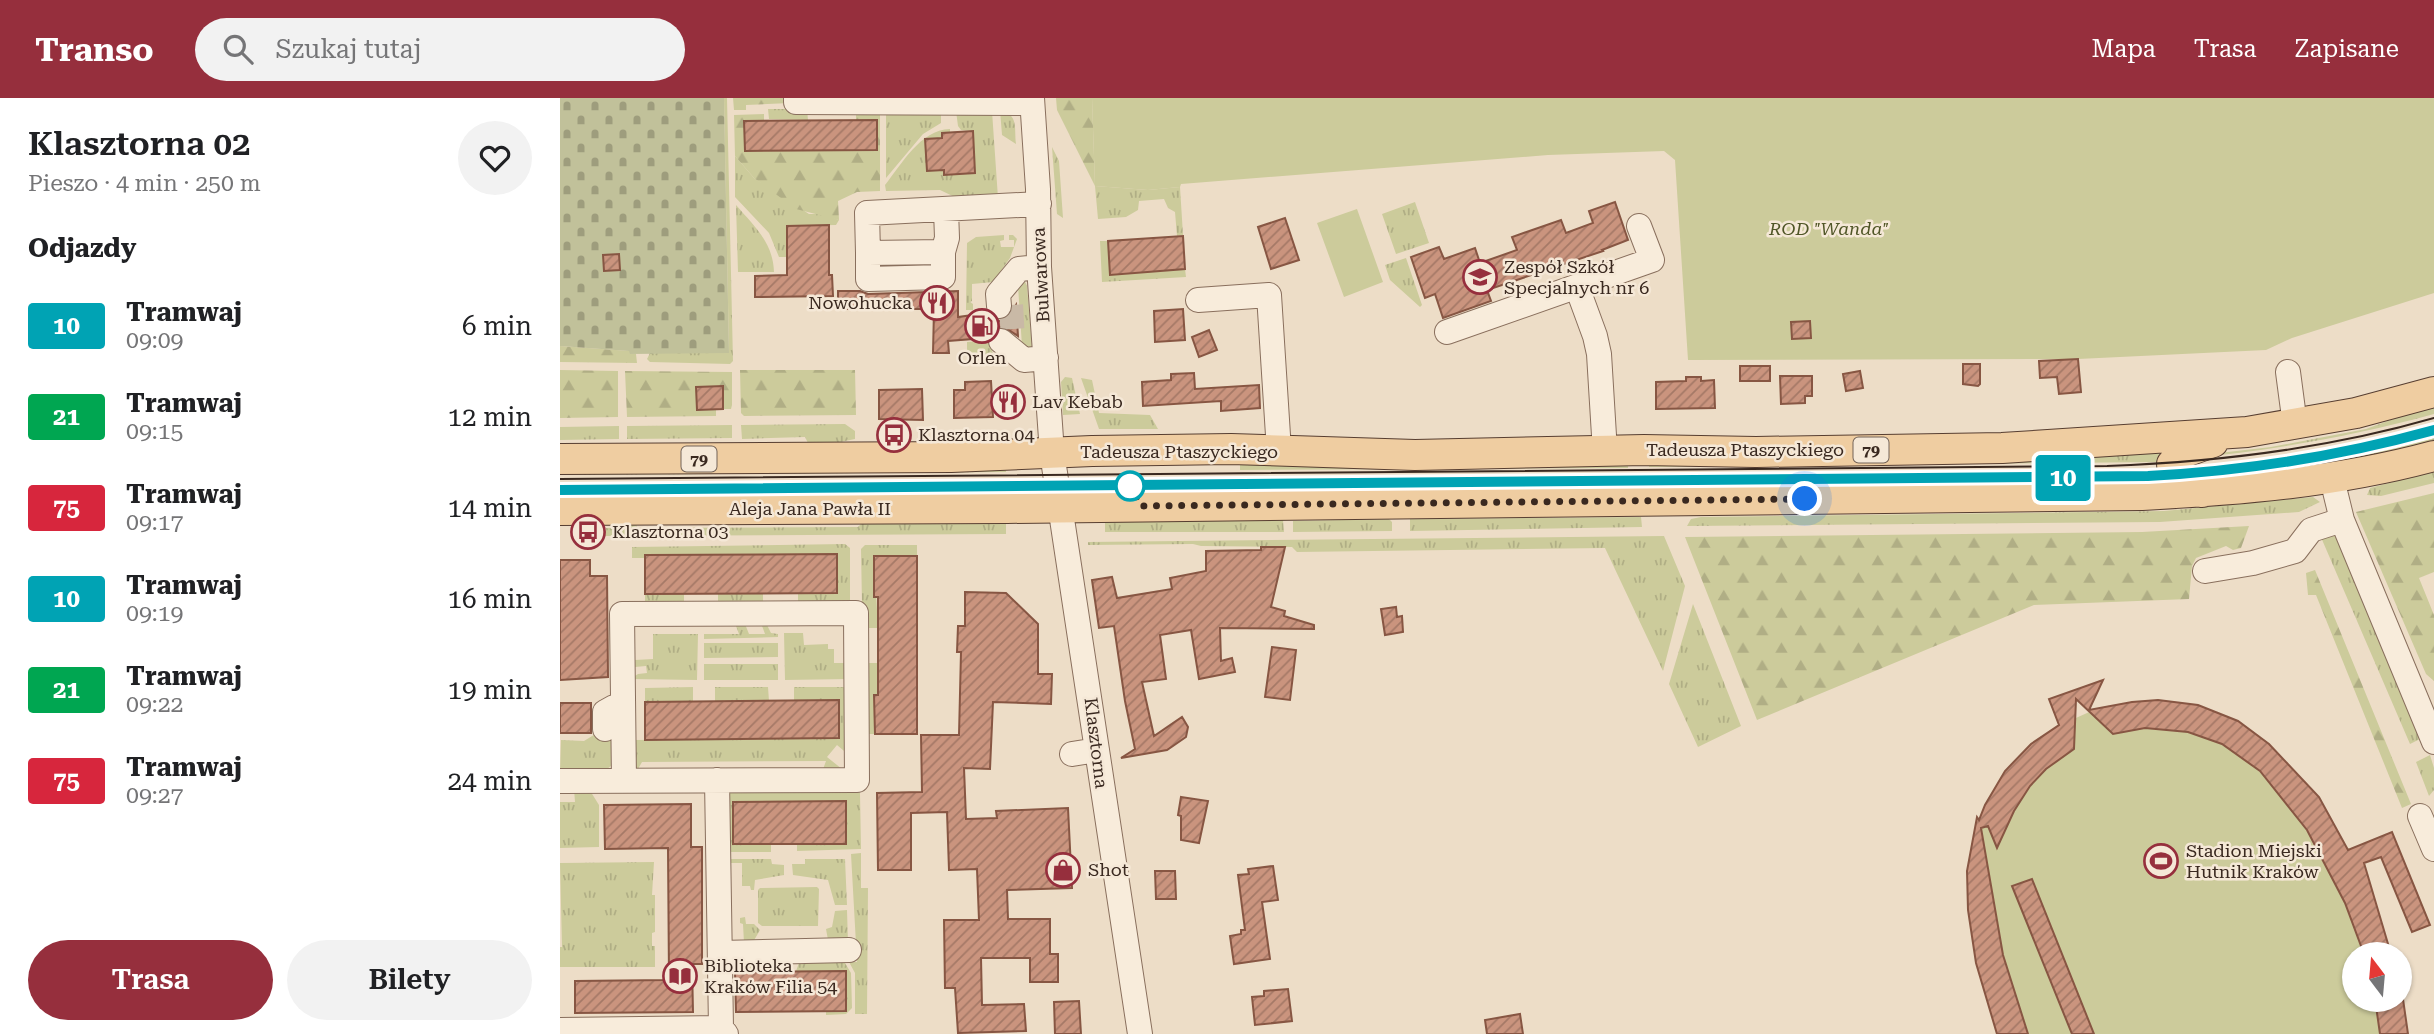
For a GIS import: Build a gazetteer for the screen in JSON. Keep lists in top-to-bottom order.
{
  "streets": {
    "main road": ["Tadeusza Ptaszyckiego", "79", "Aleja Jana Pawła II"],
    "street": ["Bulwarowa", "Klasztorna"]
  },
  "crossings": [
    ["Bulwarowa", "Tadeusza Ptaszyckiego"],
    ["Bulwarowa", "79"],
    ["Bulwarowa", "Klasztorna"],
    ["Tadeusza Ptaszyckiego", "79"],
    ["Tadeusza Ptaszyckiego", "Klasztorna"],
    ["79", "Klasztorna"],
    ["Aleja Jana Pawła II", "Klasztorna"]
  ],
  "parks": ["ROD \"Wanda\""],
  "places": {
    "school or university": ["Zespół Szkół Specjalnych nr 6"],
    "restaurant": ["Nowohucka", "Lav Kebab"],
    "fuel station": ["Orlen"],
    "bus stop": ["Klasztorna 04", "Klasztorna 03"],
    "sports": ["Stadion Miejski Hutnik Kraków"],
    "shop": ["Shot"],
    "library": ["Biblioteka Kraków Filia 54"]
  },
  "lines": ["tram line 10"],
  "north": "top",
  "page": {
    "header": "Transo",
    "search": "Szukaj tutaj",
    "nav": ["Mapa", "Trasa", "Zapisane"],
    "heading": [
      ["Klasztorna 02", "Pieszo · 4 min · 250 m"],
      "Odjazdy"
    ],
    "on_map": "10",
    "list": [
      {
        "mark": "10",
        "name": "Tramwaj",
        "note": "09:09",
        "value": "6 min"
      },
      {
        "mark": "21",
        "name": "Tramwaj",
        "note": "09:15",
        "value": "12 min"
      },
      {
        "mark": "75",
        "name": "Tramwaj",
        "note": "09:17",
        "value": "14 min"
      },
      {
        "mark": "10",
        "name": "Tramwaj",
        "note": "09:19",
        "value": "16 min"
      },
      {
        "mark": "21",
        "name": "Tramwaj",
        "note": "09:22",
        "value": "19 min"
      },
      {
        "mark": "75",
        "name": "Tramwaj",
        "note": "09:27",
        "value": "24 min"
      }
    ],
    "buttons": ["Trasa", "Bilety"]
  }
}
